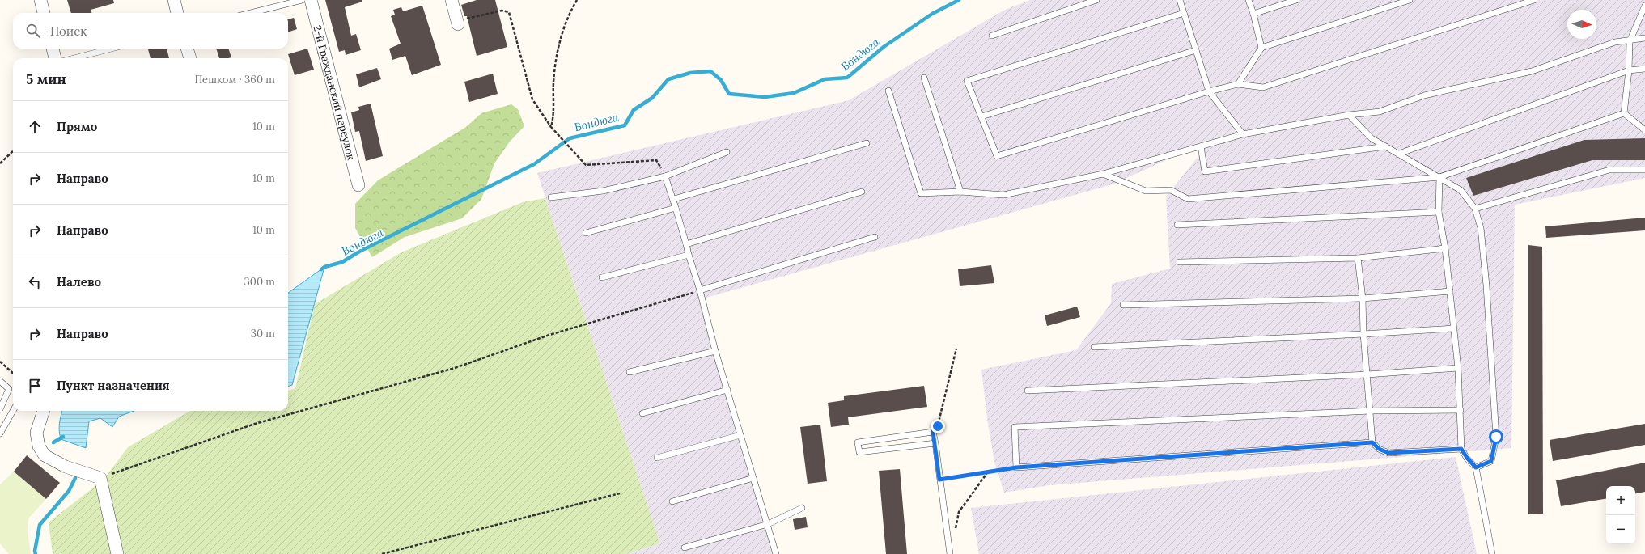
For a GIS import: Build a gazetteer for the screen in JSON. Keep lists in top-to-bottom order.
{
  "streets": {
    "street": ["2-й Гражданский переулок"]
  },
  "water": ["Вондюга"],
  "north": "right",
  "page": {
    "search": "Поиск",
    "heading": ["5 мин", "Пешком · 360 m"],
    "list": [
      ["Прямо", "10 m"],
      ["Направо", "10 m"],
      ["Направо", "10 m"],
      ["Налево", "300 m"],
      ["Направо", "30 m"],
      "Пункт назначения"
    ],
    "map_buttons": ["+", "−"]
  }
}
